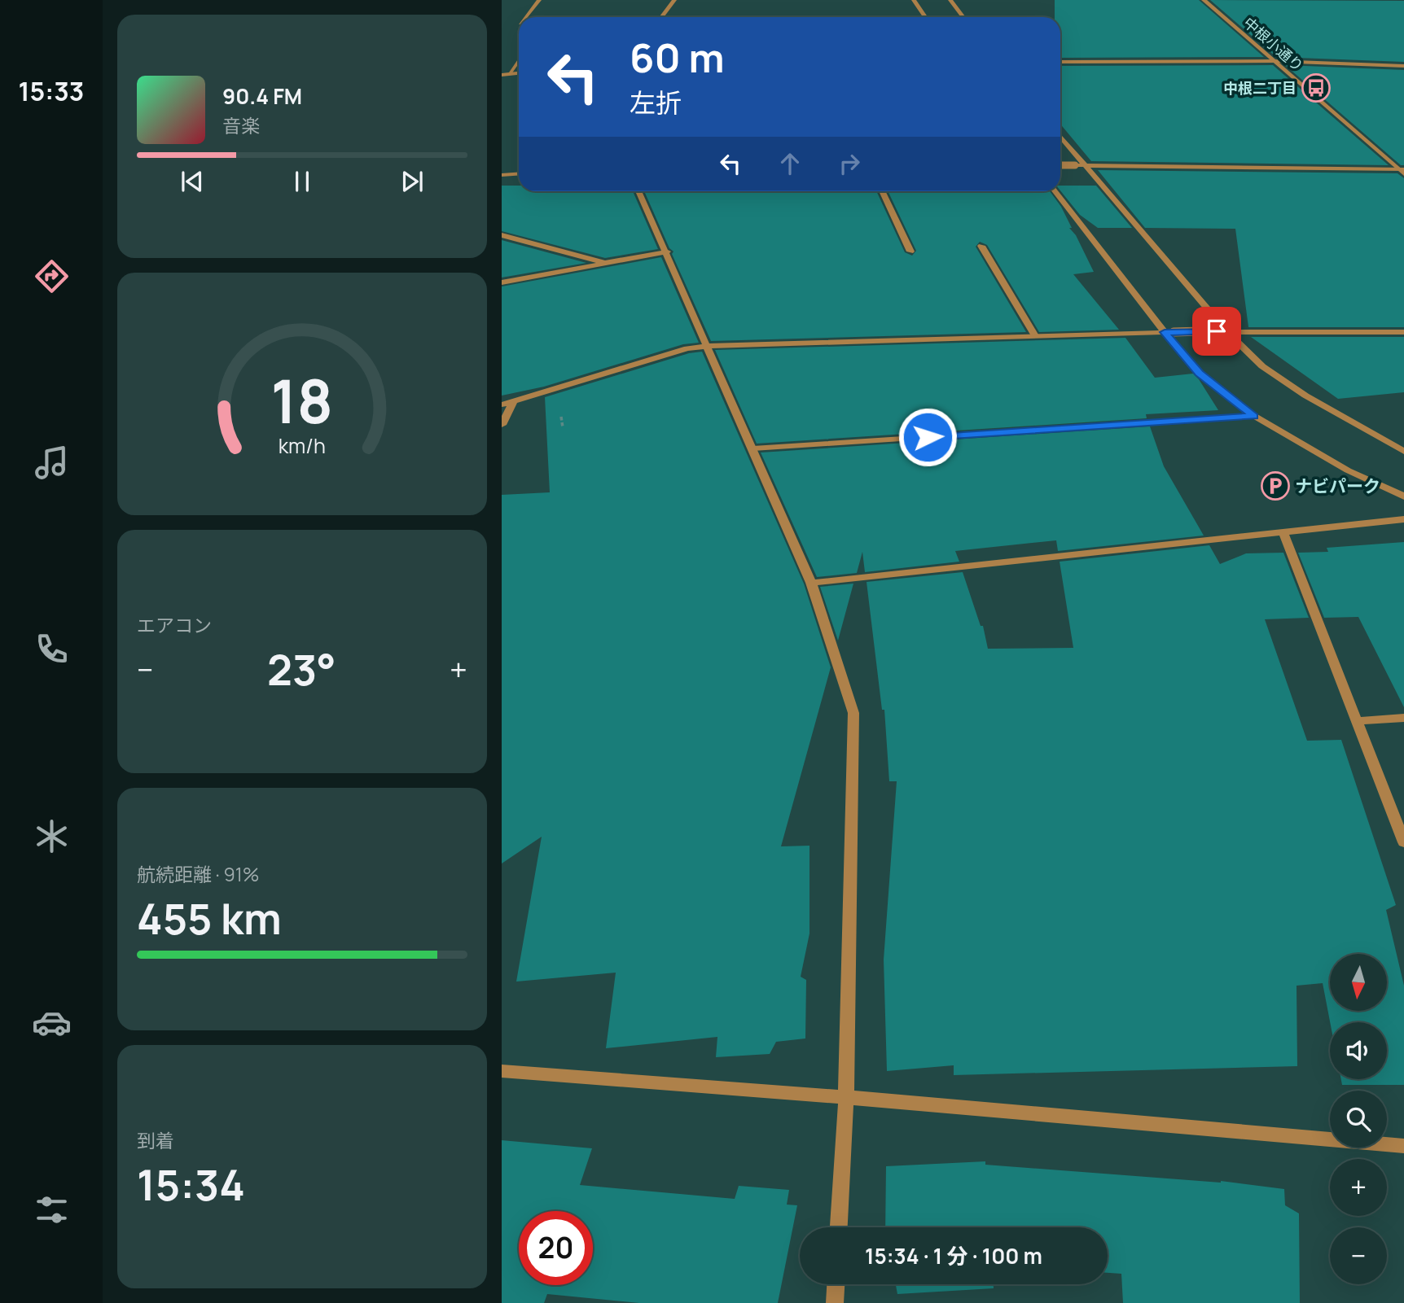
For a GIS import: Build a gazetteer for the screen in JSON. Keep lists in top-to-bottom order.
{
  "streets": {
    "street": ["中根小通り"]
  },
  "places": {
    "bus stop": ["中根二丁目"],
    "parking": ["ナビパーク"]
  },
  "north": "bottom",
  "page": {
    "tabs": "15:33",
    "turn": ["60 m", "左折"],
    "song": ["90.4 FM", "音楽"],
    "tile": [
      "エアコン",
      ["航続距離 · 91%", "455 km"],
      ["到着", "15:34"]
    ],
    "heat": ["−", "23°", "+"],
    "map_buttons": ["+", "−"],
    "limit": "20",
    "trip": "15:34 · 1 分 · 100 m",
    "gauge": ["18", "km/h"]
  }
}
